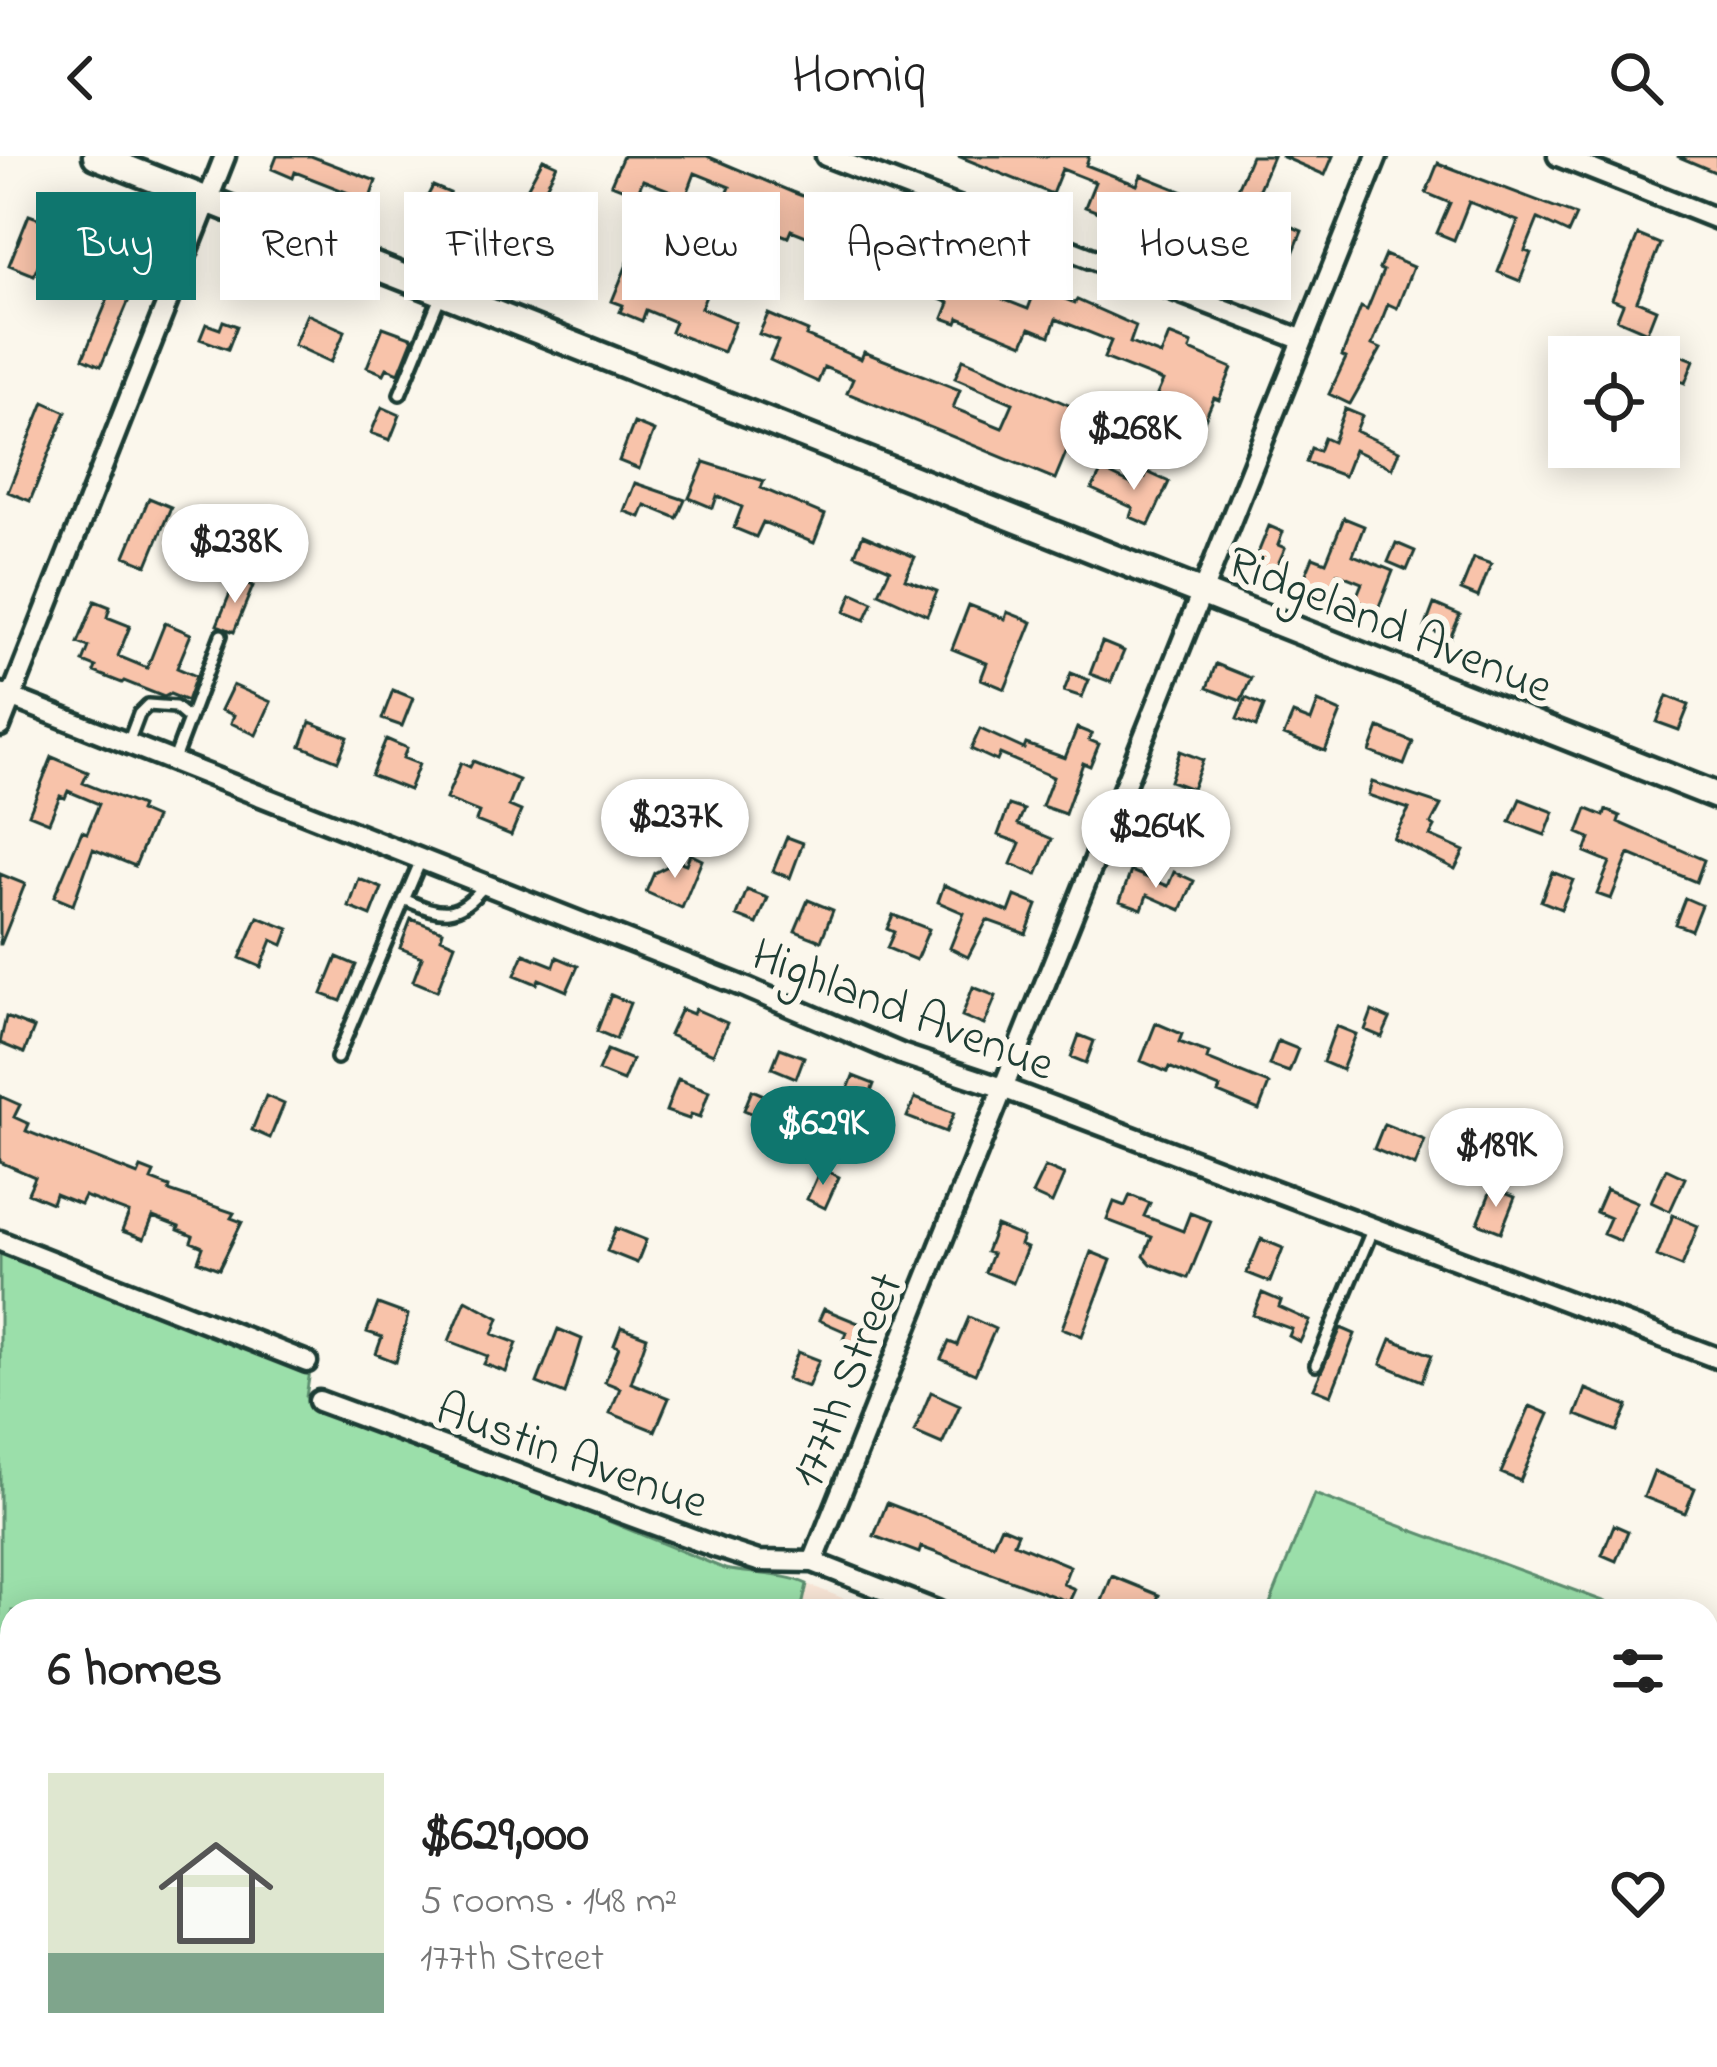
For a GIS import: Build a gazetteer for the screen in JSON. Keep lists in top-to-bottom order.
{
  "streets": {
    "street": [
      "Ridgeland Avenue",
      "Highland Avenue",
      "177th Street",
      "Austin Avenue"
    ]
  },
  "crossings": [
    ["Ridgeland Avenue", "177th Street"],
    ["Highland Avenue", "177th Street"],
    ["177th Street", "Austin Avenue"]
  ],
  "page": {
    "header": "Homiq",
    "chip": [
      "Buy",
      "Rent",
      "Filters",
      "New",
      "Apartment",
      "House"
    ],
    "price": [
      "$268K",
      "$238K",
      "$237K",
      "$264K",
      "$629K",
      "$189K"
    ],
    "heading": "6 homes",
    "list": [
      {
        "name": "$629,000",
        "note": "5 rooms · 148 m² · 177th Street"
      }
    ]
  }
}
